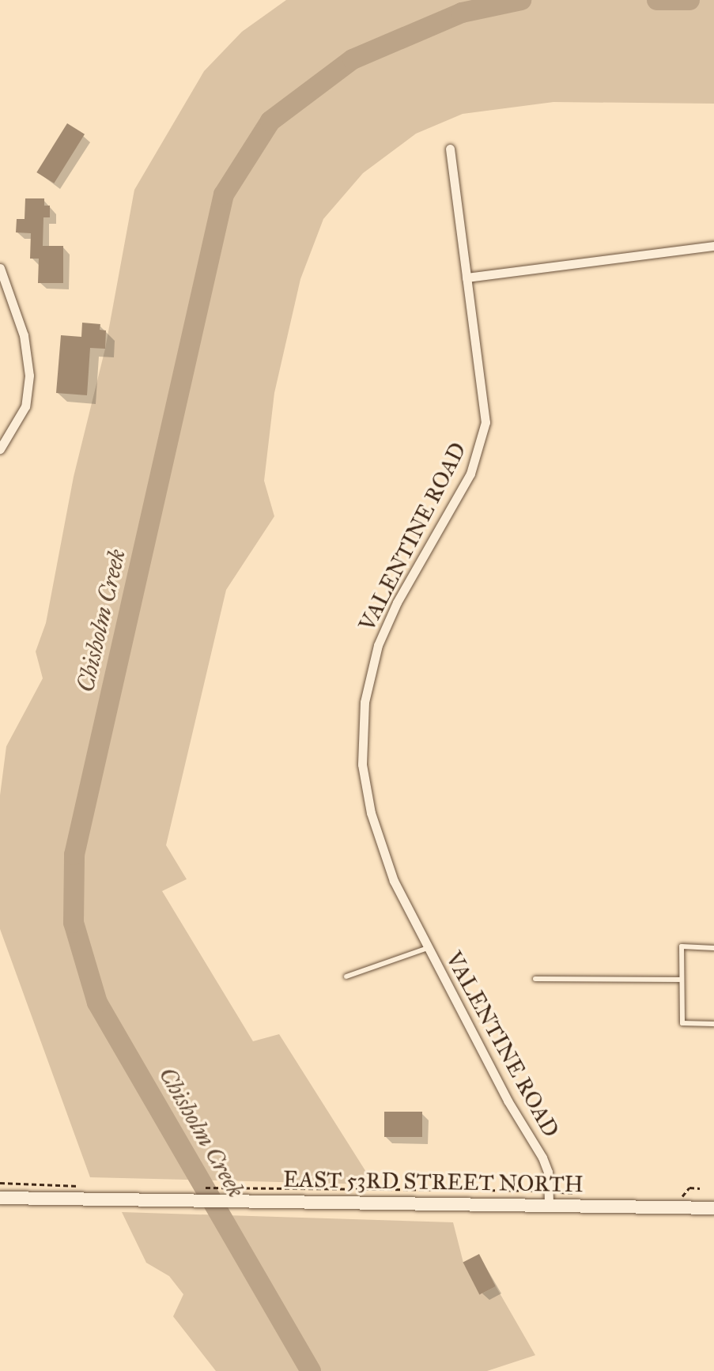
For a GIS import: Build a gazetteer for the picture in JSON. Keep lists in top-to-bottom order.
{
  "streets": {
    "main road": ["EAST 53RD STREET NORTH"],
    "street": ["VALENTINE ROAD"]
  },
  "crossings": [
    ["VALENTINE ROAD", "EAST 53RD STREET NORTH"]
  ],
  "water": ["Chisholm Creek"]
}
